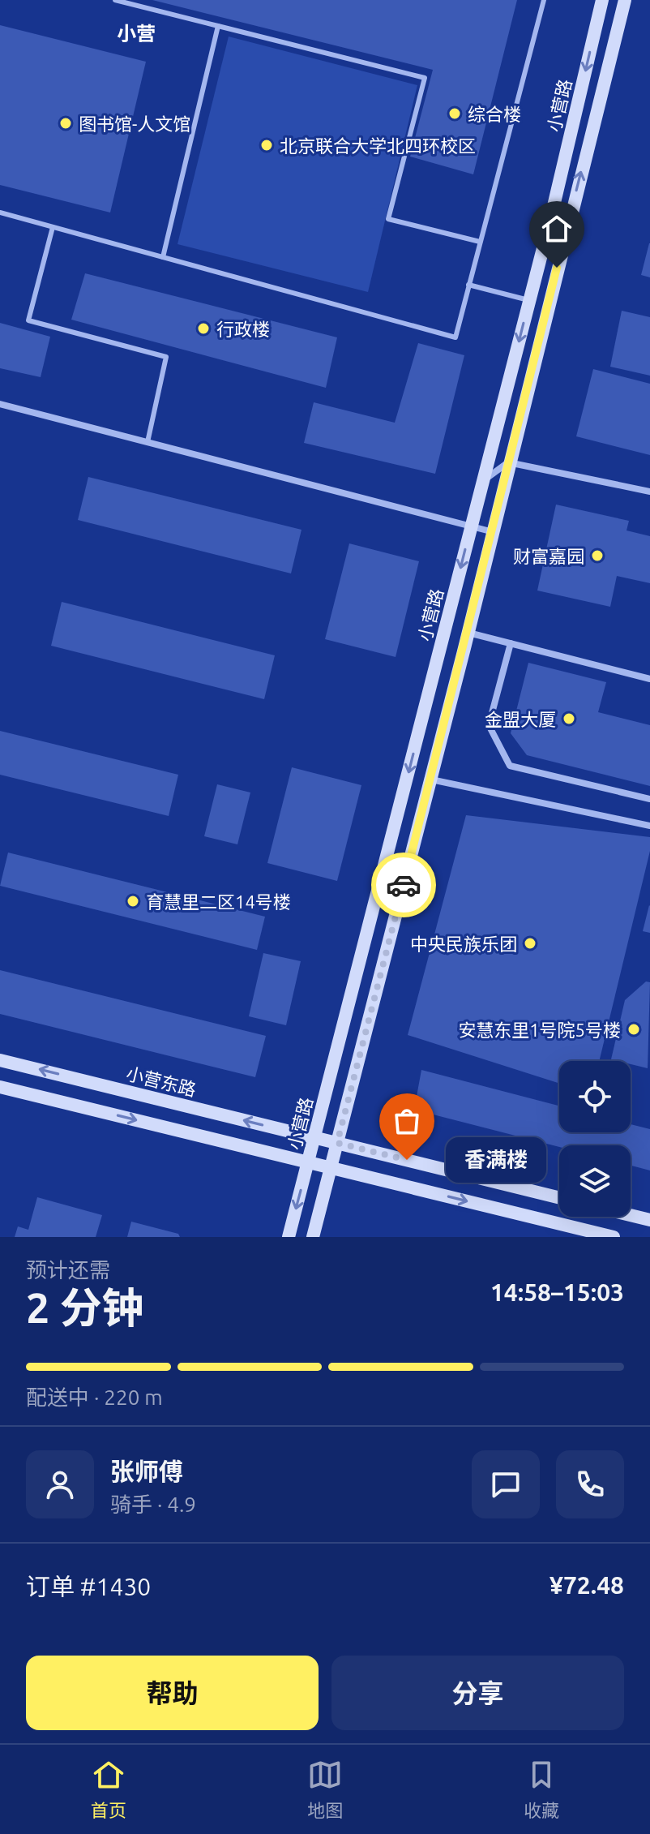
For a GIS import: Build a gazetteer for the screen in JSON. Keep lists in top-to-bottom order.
{
  "streets": {
    "street": ["小营路", "小营东路"]
  },
  "crossings": [
    ["小营路", "小营东路"]
  ],
  "districts": ["小营"],
  "places": [
    "综合楼",
    "图书馆-人文馆",
    "北京联合大学北四环校区",
    "行政楼",
    "财富嘉园",
    "金盟大厦",
    "育慧里二区14号楼",
    "中央民族乐团",
    "安慧东里1号院5号楼",
    "香满楼"
  ],
  "page": {
    "bubble": "香满楼",
    "heading": ["2 分钟", "预计还需", "14:58–15:03"],
    "panel": [
      "张师傅",
      "骑手 · 4.9",
      "订单 #1430",
      "¥72.48"
    ],
    "bar": "配送中 · 220 m",
    "buttons": ["帮助", "分享"],
    "tabs": ["首页", "地图", "收藏"]
  }
}
